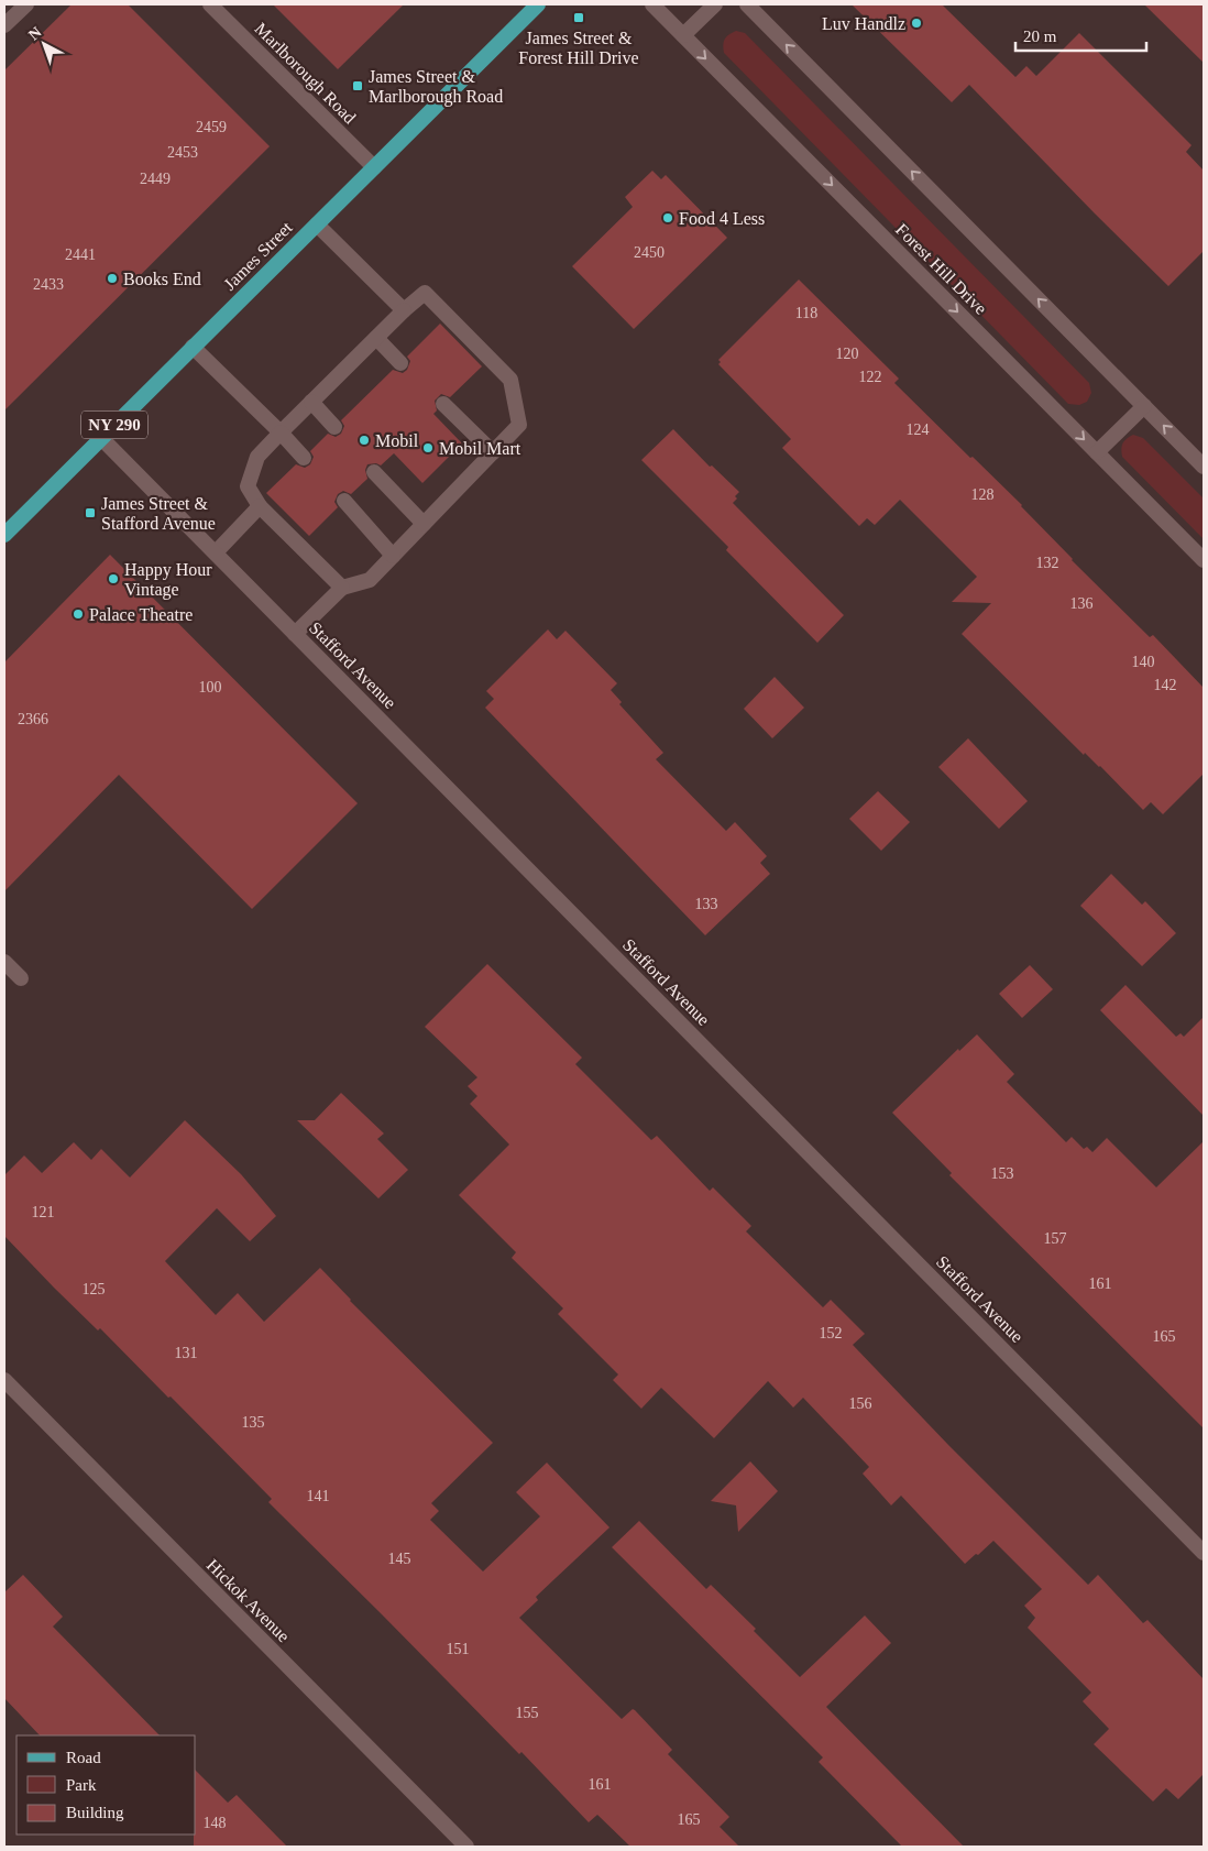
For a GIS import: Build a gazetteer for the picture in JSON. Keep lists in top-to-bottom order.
{
  "streets": {
    "main road": ["James Street", "NY 290"],
    "street": [
      "Marlborough Road",
      "Forest Hill Drive",
      "Stafford Avenue",
      "Hickok Avenue"
    ]
  },
  "crossings": [
    ["Marlborough Road", "James Street"],
    ["James Street", "Stafford Avenue"]
  ],
  "places": {
    "transit": ["James Street & Forest Hill Drive", "James Street & Marlborough Road", "James Street & Stafford Avenue"],
    "other": [
      "Luv Handlz",
      "Food 4 Less",
      "Books End",
      "Mobil",
      "Mobil Mart",
      "Happy Hour Vintage",
      "Palace Theatre"
    ]
  },
  "house_numbers": [
    "2459",
    "2453",
    "2449",
    "2450",
    "2441",
    "2433",
    "118",
    "120",
    "122",
    "124",
    "128",
    "132",
    "136",
    "140",
    "142",
    "100",
    "2366",
    "133",
    "153",
    "121",
    "157",
    "161",
    "125",
    "152",
    "165",
    "131",
    "156",
    "135",
    "141",
    "145",
    "151",
    "155",
    "161",
    "165",
    "148"
  ],
  "legend": ["Road", "Park", "Building"],
  "scale_bar": "20 m",
  "north": "top left"
}
